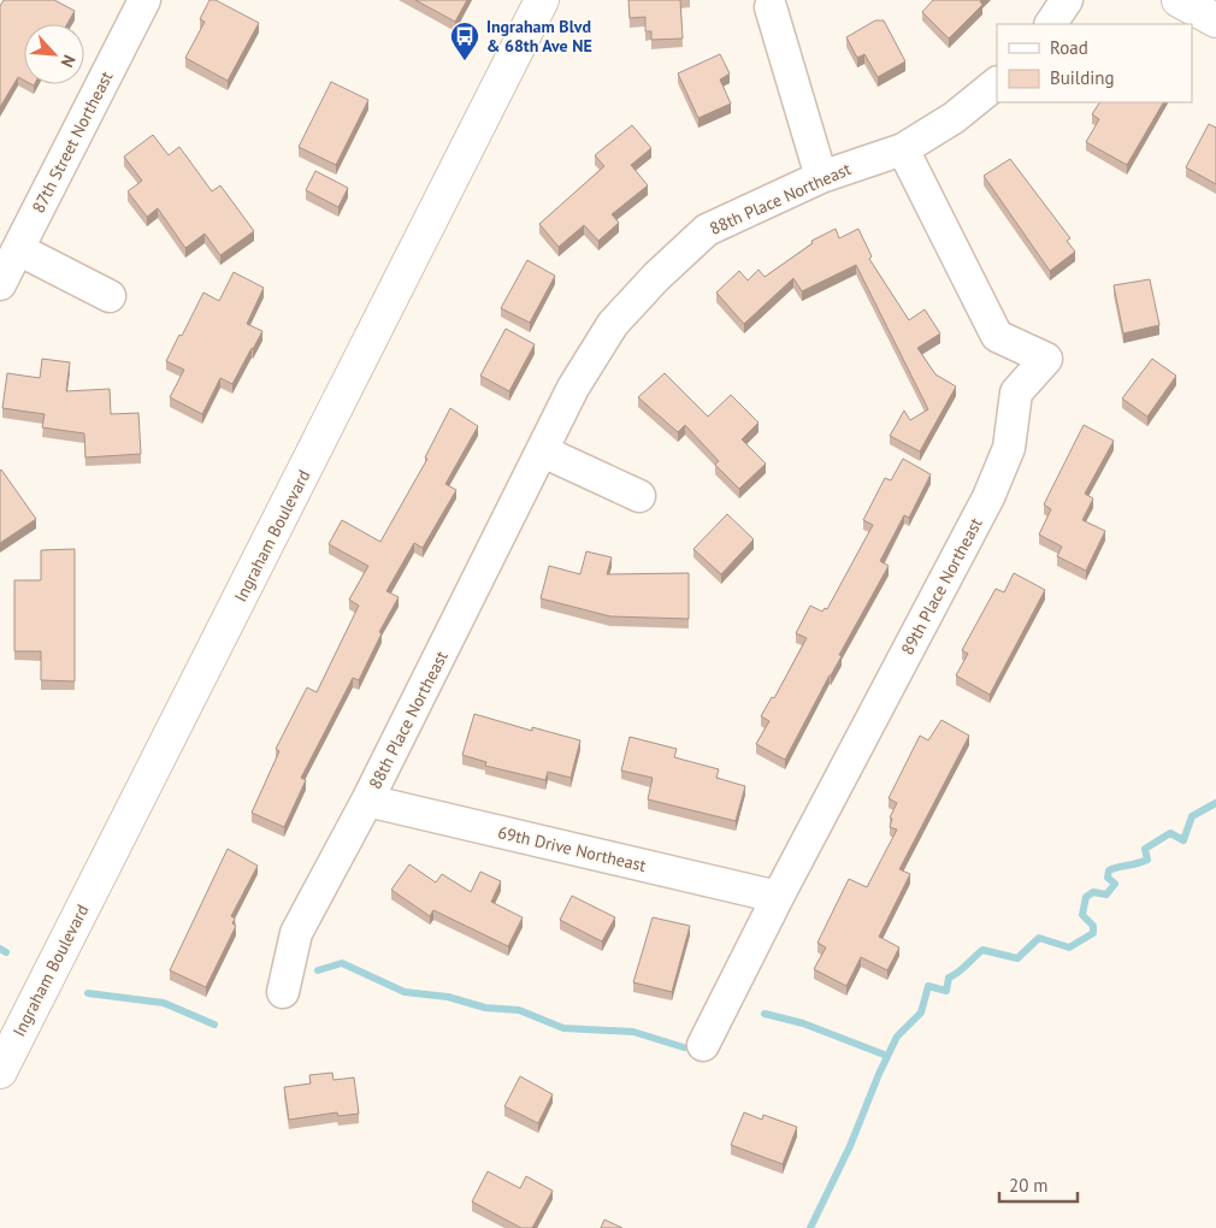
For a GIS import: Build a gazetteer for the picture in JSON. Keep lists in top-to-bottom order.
{
  "streets": {
    "main road": ["Ingraham Boulevard"],
    "street": [
      "87th Street Northeast",
      "88th Place Northeast",
      "89th Place Northeast",
      "69th Drive Northeast"
    ]
  },
  "crossings": [
    ["88th Place Northeast", "89th Place Northeast"],
    ["88th Place Northeast", "69th Drive Northeast"],
    ["89th Place Northeast", "69th Drive Northeast"]
  ],
  "places": {
    "bus stop": ["Ingraham Blvd & 68th Ave NE"]
  },
  "legend": ["Road", "Building"],
  "scale_bar": "20 m",
  "north": "bottom right"
}
